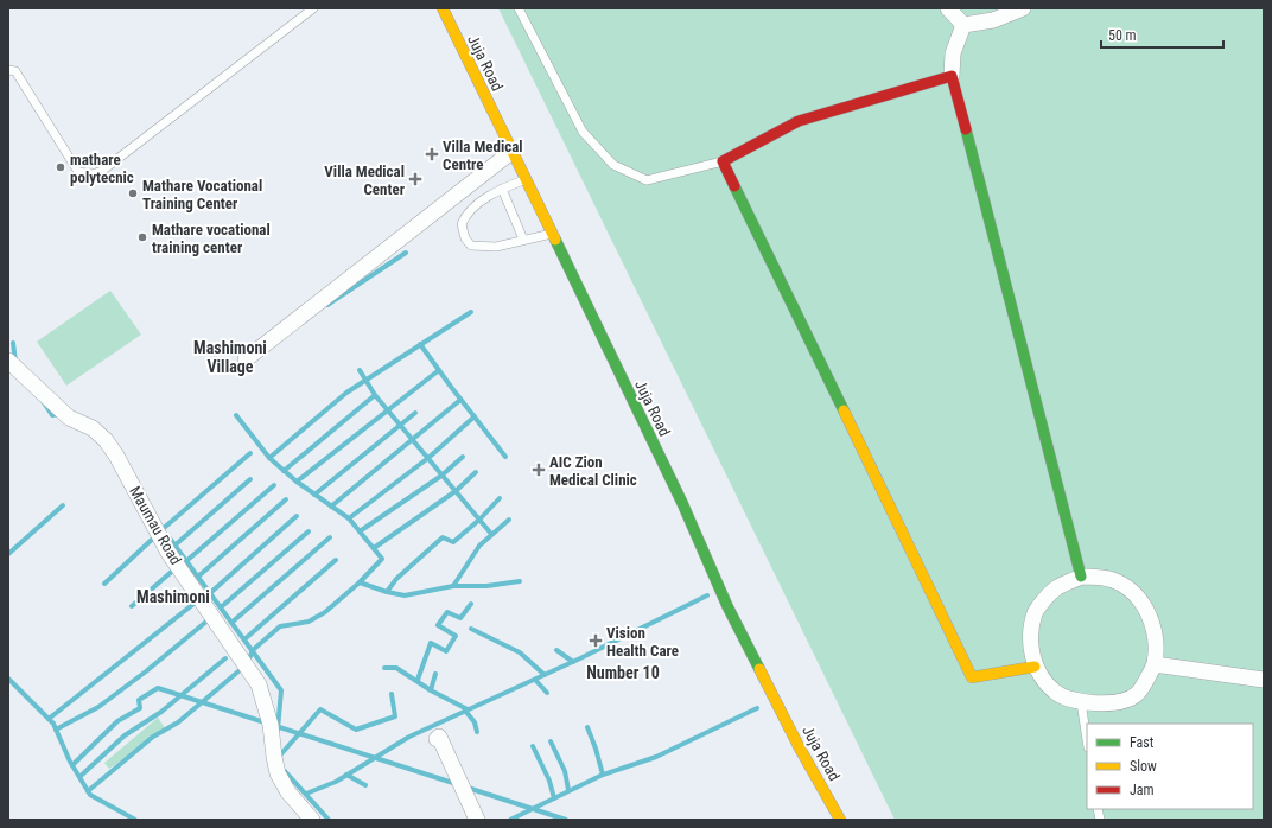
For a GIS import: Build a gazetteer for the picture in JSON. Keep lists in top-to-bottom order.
{
  "streets": {
    "street": ["Juja Road", "Maumau Road"]
  },
  "districts": ["Mashimoni Village", "Mashimoni", "Number 10"],
  "places": {
    "health": [
      "Villa Medical Centre",
      "Villa Medical Center",
      "AIC Zion Medical Clinic",
      "Vision Health Care"
    ],
    "other": ["mathare polytecnic", "Mathare Vocational Training Center", "Mathare vocational training center"]
  },
  "legend": ["Fast", "Slow", "Jam"],
  "scale_bar": "50 m"
}
